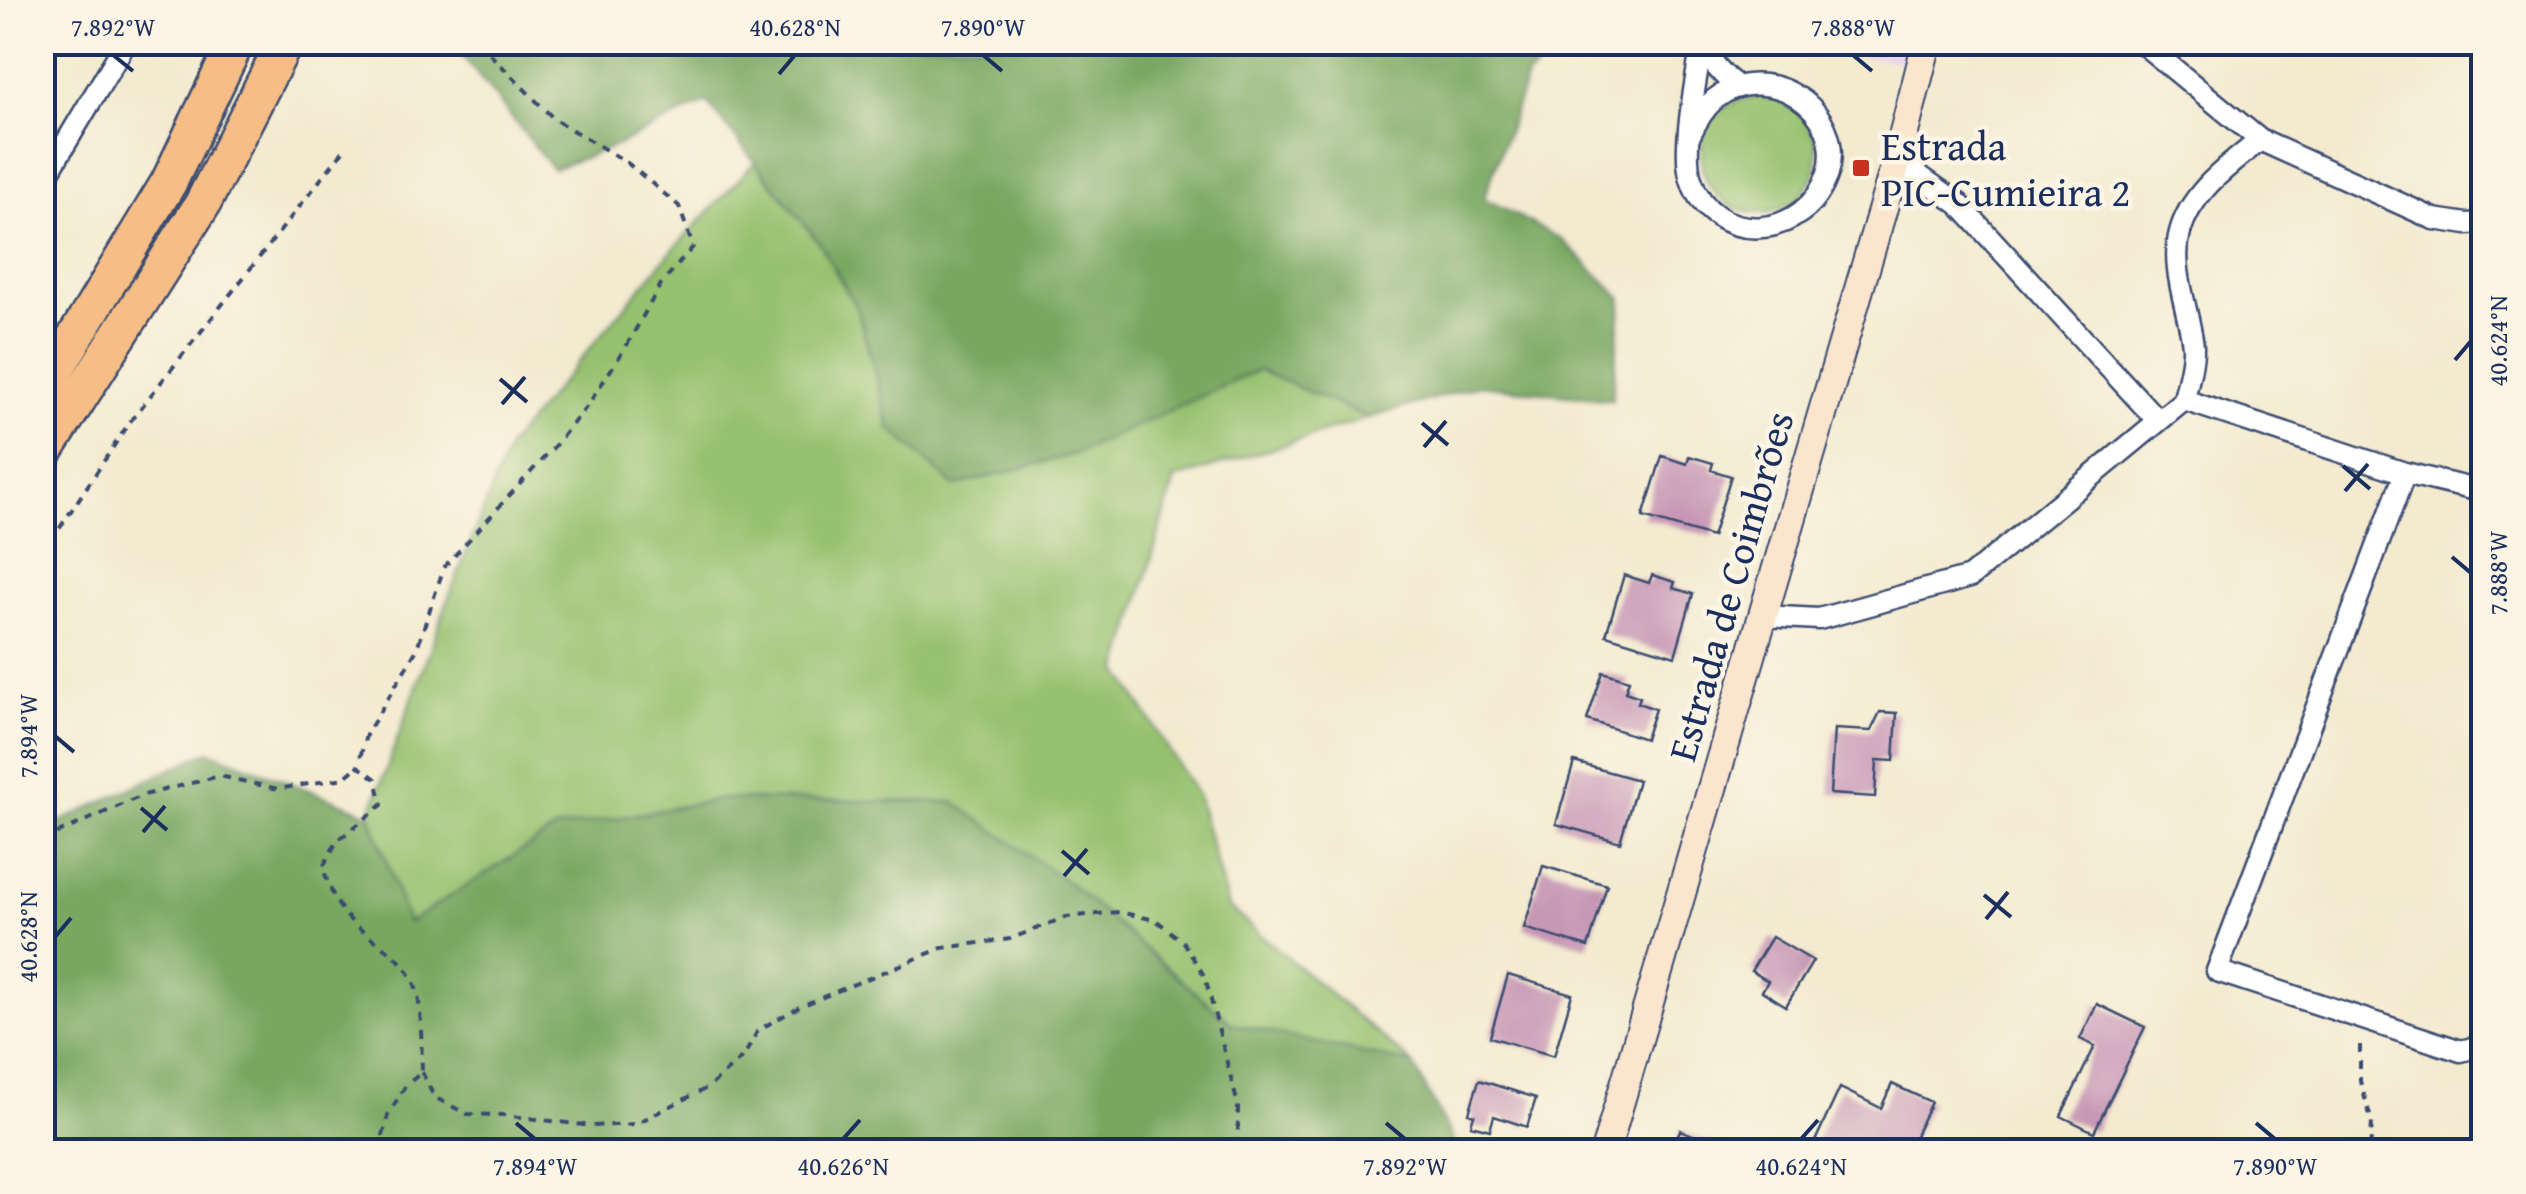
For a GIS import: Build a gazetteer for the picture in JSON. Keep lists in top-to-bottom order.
{
  "streets": {
    "street": ["Estrada de Coimbrões"]
  },
  "places": {
    "transit": ["Estrada PIC-Cumieira 2"]
  },
  "coordinates": [
    "7.892°W",
    "40.628°N",
    "7.890°W",
    "7.888°W",
    "40.624°N",
    "7.894°W",
    "40.626°N"
  ]
}
